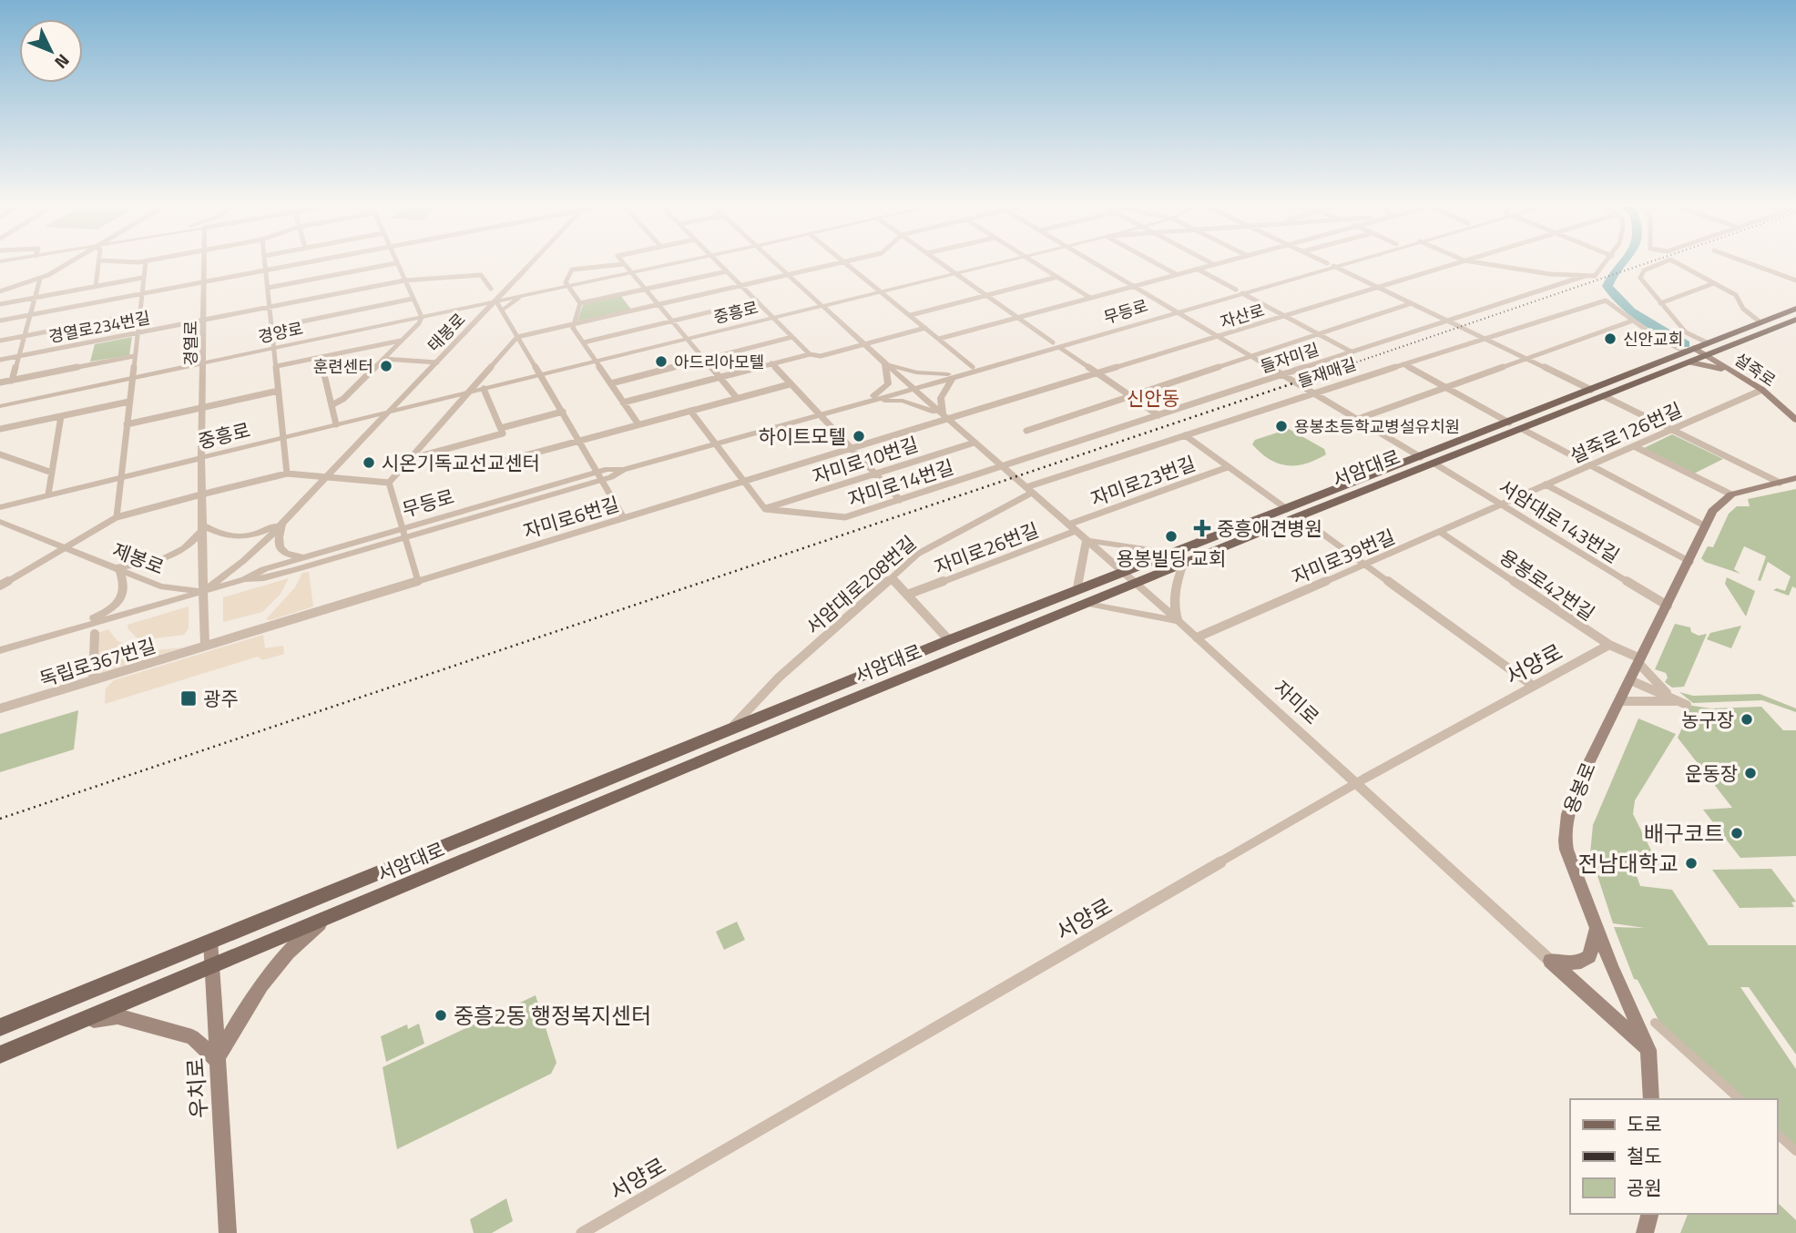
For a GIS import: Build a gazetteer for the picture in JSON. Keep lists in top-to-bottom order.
{
  "streets": {
    "main road": [
      "설죽로",
      "서암대로",
      "자미로",
      "용봉로",
      "우치로"
    ],
    "street": [
      "무등로",
      "중흥로",
      "자산로",
      "경열로234번길",
      "경양로",
      "태봉로",
      "경열로",
      "들자미길",
      "들재매길",
      "설죽로126번길",
      "자미로10번길",
      "자미로23번길",
      "자미로14번길",
      "자미로6번길",
      "서암대로143번길",
      "자미로26번길",
      "자미로39번길",
      "제봉로",
      "서암대로208번길",
      "용봉로42번길",
      "독립로367번길",
      "서양로"
    ]
  },
  "crossings": [
    ["무등로", "태봉로"],
    ["무등로", "경열로"],
    ["무등로", "제봉로"],
    ["무등로", "자미로"],
    ["중흥로", "태봉로"],
    ["중흥로", "경열로"],
    ["중흥로", "자미로"],
    ["자산로", "자미로6번길"],
    ["자산로", "자미로"],
    ["경열로234번길", "경열로"],
    ["경양로", "태봉로"],
    ["경양로", "경열로"],
    ["태봉로", "경열로"],
    ["태봉로", "제봉로"],
    ["경열로", "제봉로"],
    ["들자미길", "자미로14번길"],
    ["들자미길", "자미로"],
    ["설죽로", "들재매길"],
    ["설죽로", "설죽로126번길"],
    ["설죽로", "서암대로"],
    ["들재매길", "서암대로"],
    ["들재매길", "서암대로208번길"],
    ["들재매길", "자미로"],
    ["설죽로126번길", "서암대로143번길"],
    ["설죽로126번길", "자미로39번길"],
    ["자미로10번길", "자미로14번길"],
    ["자미로10번길", "자미로"],
    ["서암대로", "서암대로143번길"],
    ["서암대로", "자미로26번길"],
    ["서암대로", "서암대로208번길"],
    ["서암대로", "자미로"],
    ["서암대로", "우치로"],
    ["자미로23번길", "자미로26번길"],
    ["자미로23번길", "자미로"],
    ["자미로14번길", "자미로"],
    ["자미로6번길", "독립로367번길"],
    ["자미로6번길", "자미로"],
    ["서암대로143번길", "자미로39번길"],
    ["서암대로143번길", "용봉로"],
    ["자미로26번길", "자미로"],
    ["자미로39번길", "용봉로42번길"],
    ["자미로39번길", "자미로"],
    ["서암대로208번길", "자미로"],
    ["용봉로42번길", "서양로"],
    ["용봉로42번길", "용봉로"],
    ["서양로", "자미로"],
    ["자미로", "용봉로"]
  ],
  "districts": ["신안동"],
  "places": {
    "other": [
      "신안교회",
      "아드리아모텔",
      "훈련센터",
      "용봉초등학교병설유치원",
      "하이트모텔",
      "시온기독교선교센터",
      "용봉빌딩 교회",
      "농구장",
      "운동장",
      "배구코트",
      "전남대학교",
      "중흥2동 행정복지센터"
    ],
    "health": ["중흥애견병원"],
    "transit": ["광주"]
  },
  "legend": ["도로", "철도", "공원"],
  "north": "bottom right"
}
